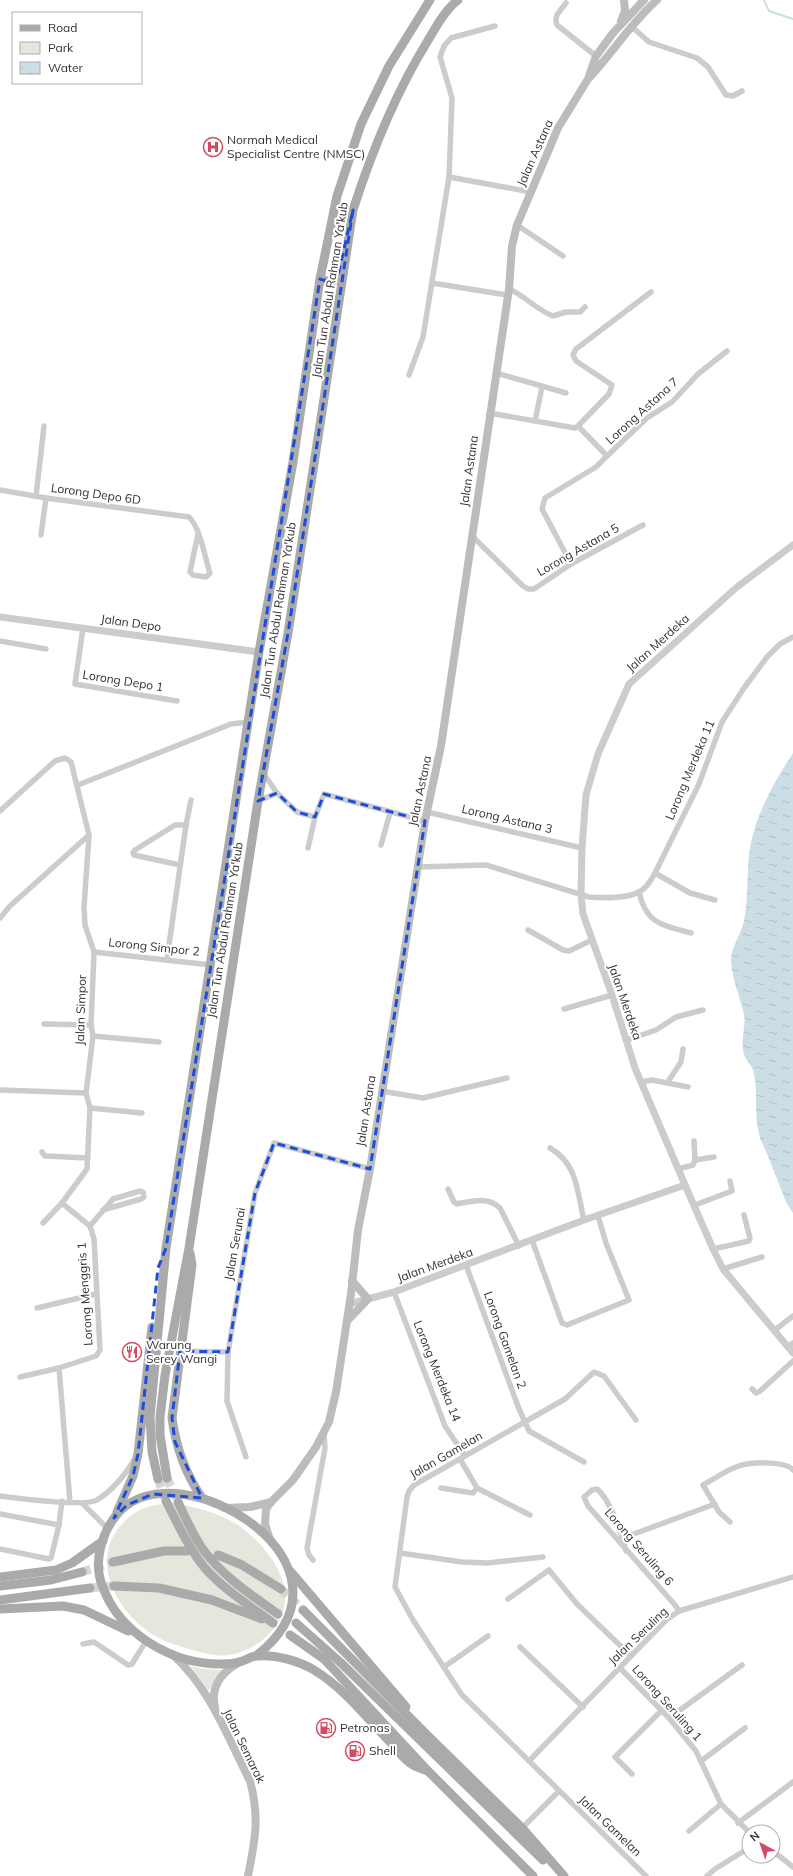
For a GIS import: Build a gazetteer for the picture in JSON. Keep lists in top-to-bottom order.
{
  "streets": {
    "main road": ["Jalan Astana", "Jalan Tun Abdul Rahman Ya'kub", "Jalan Semarak"],
    "street": [
      "Lorong Astana 7",
      "Lorong Depo 6D",
      "Lorong Astana 5",
      "Jalan Depo",
      "Jalan Merdeka",
      "Lorong Depo 1",
      "Lorong Merdeka 11",
      "Lorong Astana 3",
      "Lorong Simpor 2",
      "Jalan Simpor",
      "Jalan Serunai",
      "Lorong Menggris 1",
      "Lorong Gamelan 2",
      "Lorong Merdeka 14",
      "Jalan Gamelan",
      "Lorong Seruling 6",
      "Jalan Seruling",
      "Lorong Seruling 1"
    ]
  },
  "crossings": [
    ["Jalan Astana", "Lorong Astana 5"],
    ["Jalan Astana", "Jalan Merdeka"],
    ["Jalan Astana", "Lorong Astana 3"],
    ["Jalan Astana", "Jalan Serunai"],
    ["Jalan Tun Abdul Rahman Ya'kub", "Jalan Depo"],
    ["Jalan Tun Abdul Rahman Ya'kub", "Lorong Simpor 2"],
    ["Lorong Astana 7", "Lorong Astana 5"],
    ["Jalan Depo", "Lorong Depo 1"],
    ["Jalan Merdeka", "Lorong Astana 3"],
    ["Jalan Merdeka", "Lorong Gamelan 2"],
    ["Jalan Merdeka", "Lorong Merdeka 14"],
    ["Lorong Simpor 2", "Jalan Simpor"],
    ["Jalan Simpor", "Lorong Menggris 1"],
    ["Lorong Gamelan 2", "Jalan Gamelan"],
    ["Lorong Merdeka 14", "Jalan Gamelan"],
    ["Jalan Gamelan", "Jalan Seruling"],
    ["Lorong Seruling 6", "Jalan Seruling"],
    ["Jalan Seruling", "Lorong Seruling 1"]
  ],
  "places": {
    "hospital": ["Normah Medical Specialist Centre (NMSC)"],
    "restaurant": ["Warung Serey Wangi"],
    "fuel station": ["Petronas", "Shell"]
  },
  "legend": ["Road", "Park", "Water"],
  "north": "top left"
}
